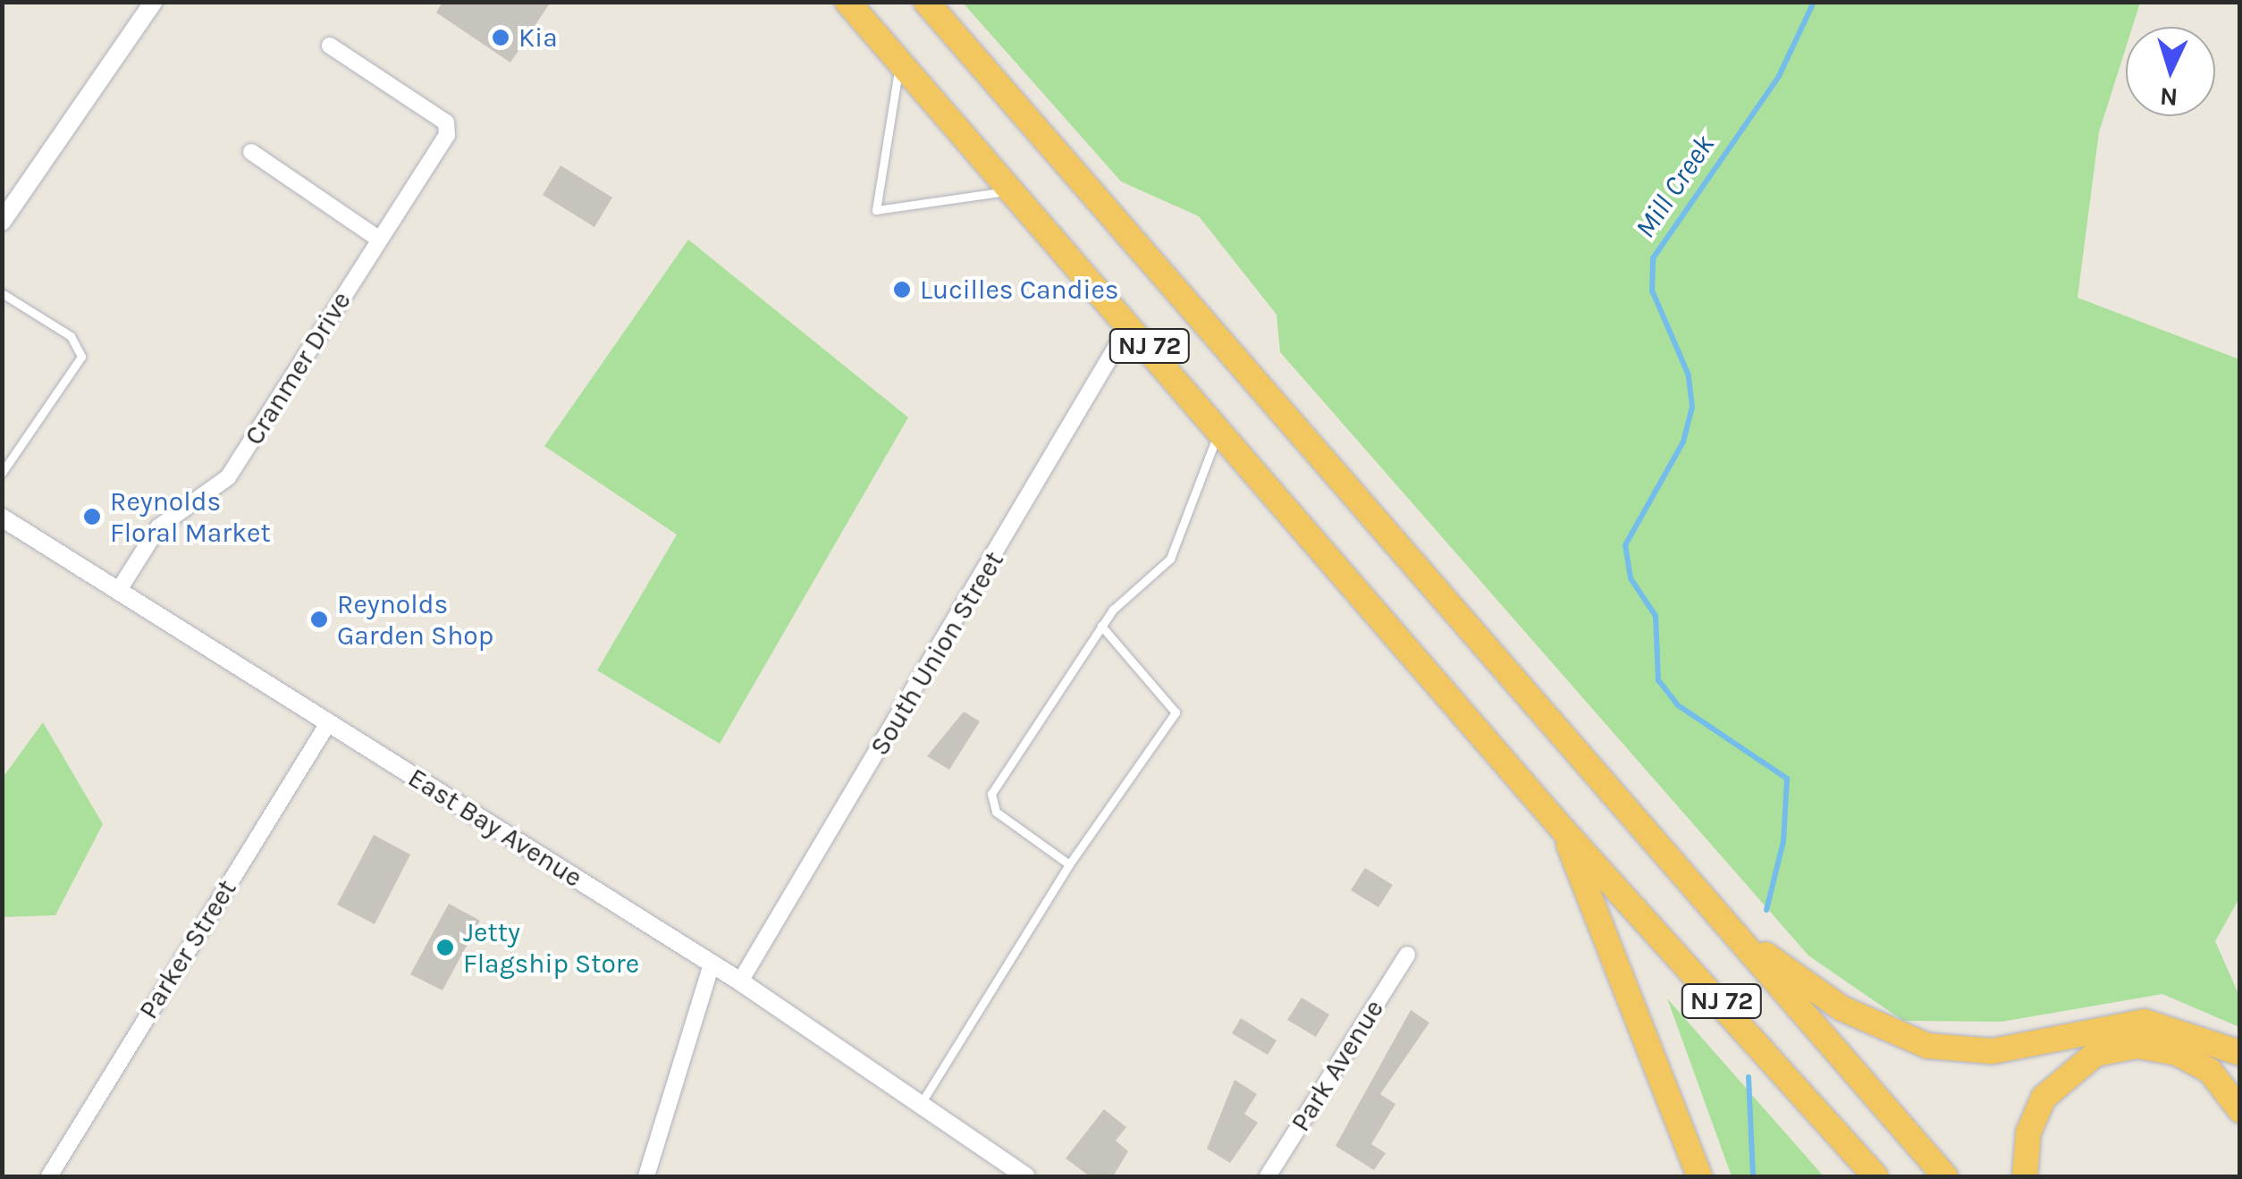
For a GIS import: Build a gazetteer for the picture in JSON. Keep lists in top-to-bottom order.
{
  "streets": {
    "highway": ["NJ 72"],
    "street": [
      "Cranmer Drive",
      "South Union Street",
      "East Bay Avenue",
      "Parker Street",
      "Park Avenue"
    ]
  },
  "crossings": [
    ["NJ 72", "South Union Street"],
    ["Cranmer Drive", "East Bay Avenue"],
    ["South Union Street", "East Bay Avenue"],
    ["East Bay Avenue", "Parker Street"]
  ],
  "water": ["Mill Creek"],
  "places": [
    "Kia",
    "Lucilles Candies",
    "Reynolds Floral Market",
    "Reynolds Garden Shop",
    "Jetty Flagship Store"
  ],
  "north": "bottom"
}
